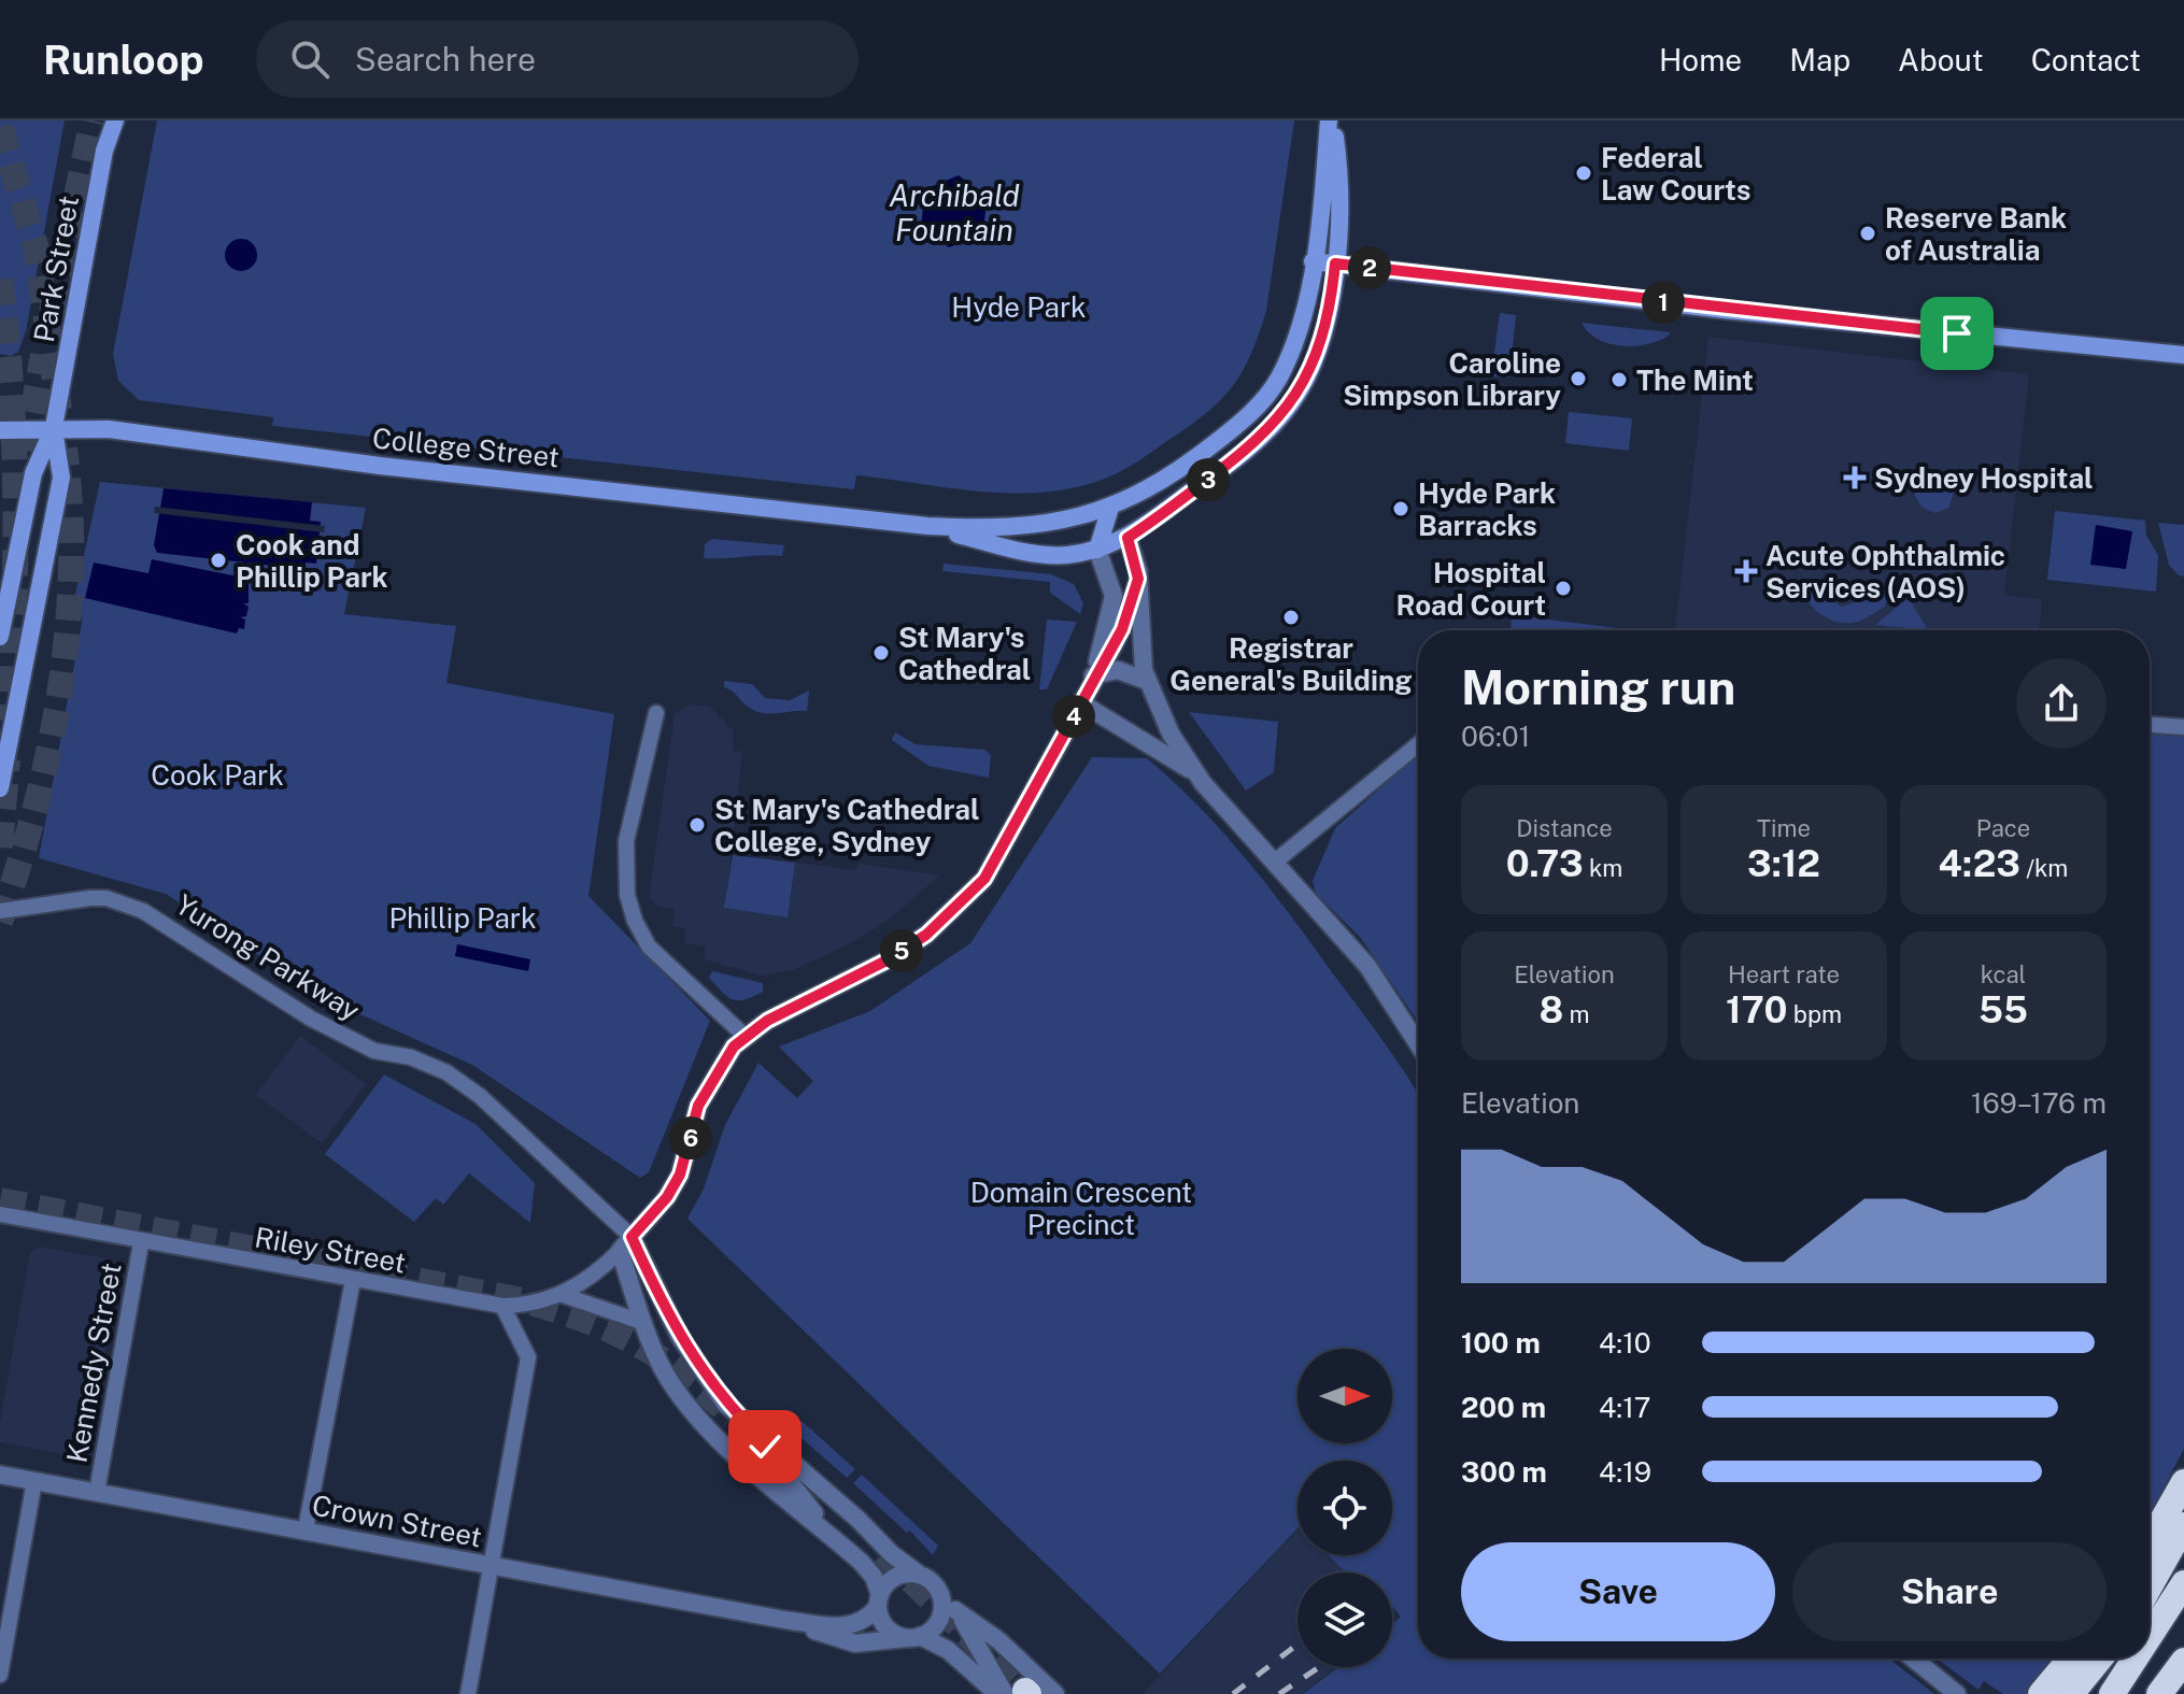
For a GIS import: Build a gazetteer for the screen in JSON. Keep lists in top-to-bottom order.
{
  "streets": {
    "main road": ["Park Street", "College Street"],
    "street": [
      "Yurong Parkway",
      "Riley Street",
      "Kennedy Street",
      "Crown Street"
    ]
  },
  "crossings": [
    ["Park Street", "College Street"],
    ["Yurong Parkway", "Riley Street"],
    ["Riley Street", "Kennedy Street"],
    ["Kennedy Street", "Crown Street"]
  ],
  "water": ["Archibald Fountain"],
  "parks": [
    "Hyde Park",
    "Cook Park",
    "Phillip Park",
    "Domain Crescent Precinct"
  ],
  "places": {
    "other": [
      "Federal Law Courts",
      "Reserve Bank of Australia",
      "Caroline Simpson Library",
      "The Mint",
      "Hyde Park Barracks",
      "Cook and Phillip Park",
      "Hospital Road Court",
      "Registrar General's Building",
      "St Mary's Cathedral",
      "St Mary's Cathedral College, Sydney"
    ],
    "health": ["Sydney Hospital", "Acute Ophthalmic Services (AOS)"]
  },
  "north": "right",
  "page": {
    "header": "Runloop",
    "search": "Search here",
    "nav": [
      "Home",
      "Map",
      "About",
      "Contact"
    ],
    "pins": [
      "2",
      "1",
      "3",
      "4",
      "5",
      "6"
    ],
    "heading": ["Morning run", "06:01"],
    "stats": [
      ["Distance", "0.73 km"],
      ["Time", "3:12"],
      ["Pace", "4:23 /km"],
      ["Elevation", "8 m"],
      ["Heart rate", "170 bpm"],
      ["kcal", "55"]
    ],
    "chart": ["Elevation", "169–176 m"],
    "list": [
      {
        "name": "100 m",
        "note": "4:10"
      },
      {
        "name": "200 m",
        "note": "4:17"
      },
      {
        "name": "300 m",
        "note": "4:19"
      }
    ],
    "buttons": ["Save", "Share"]
  }
}
